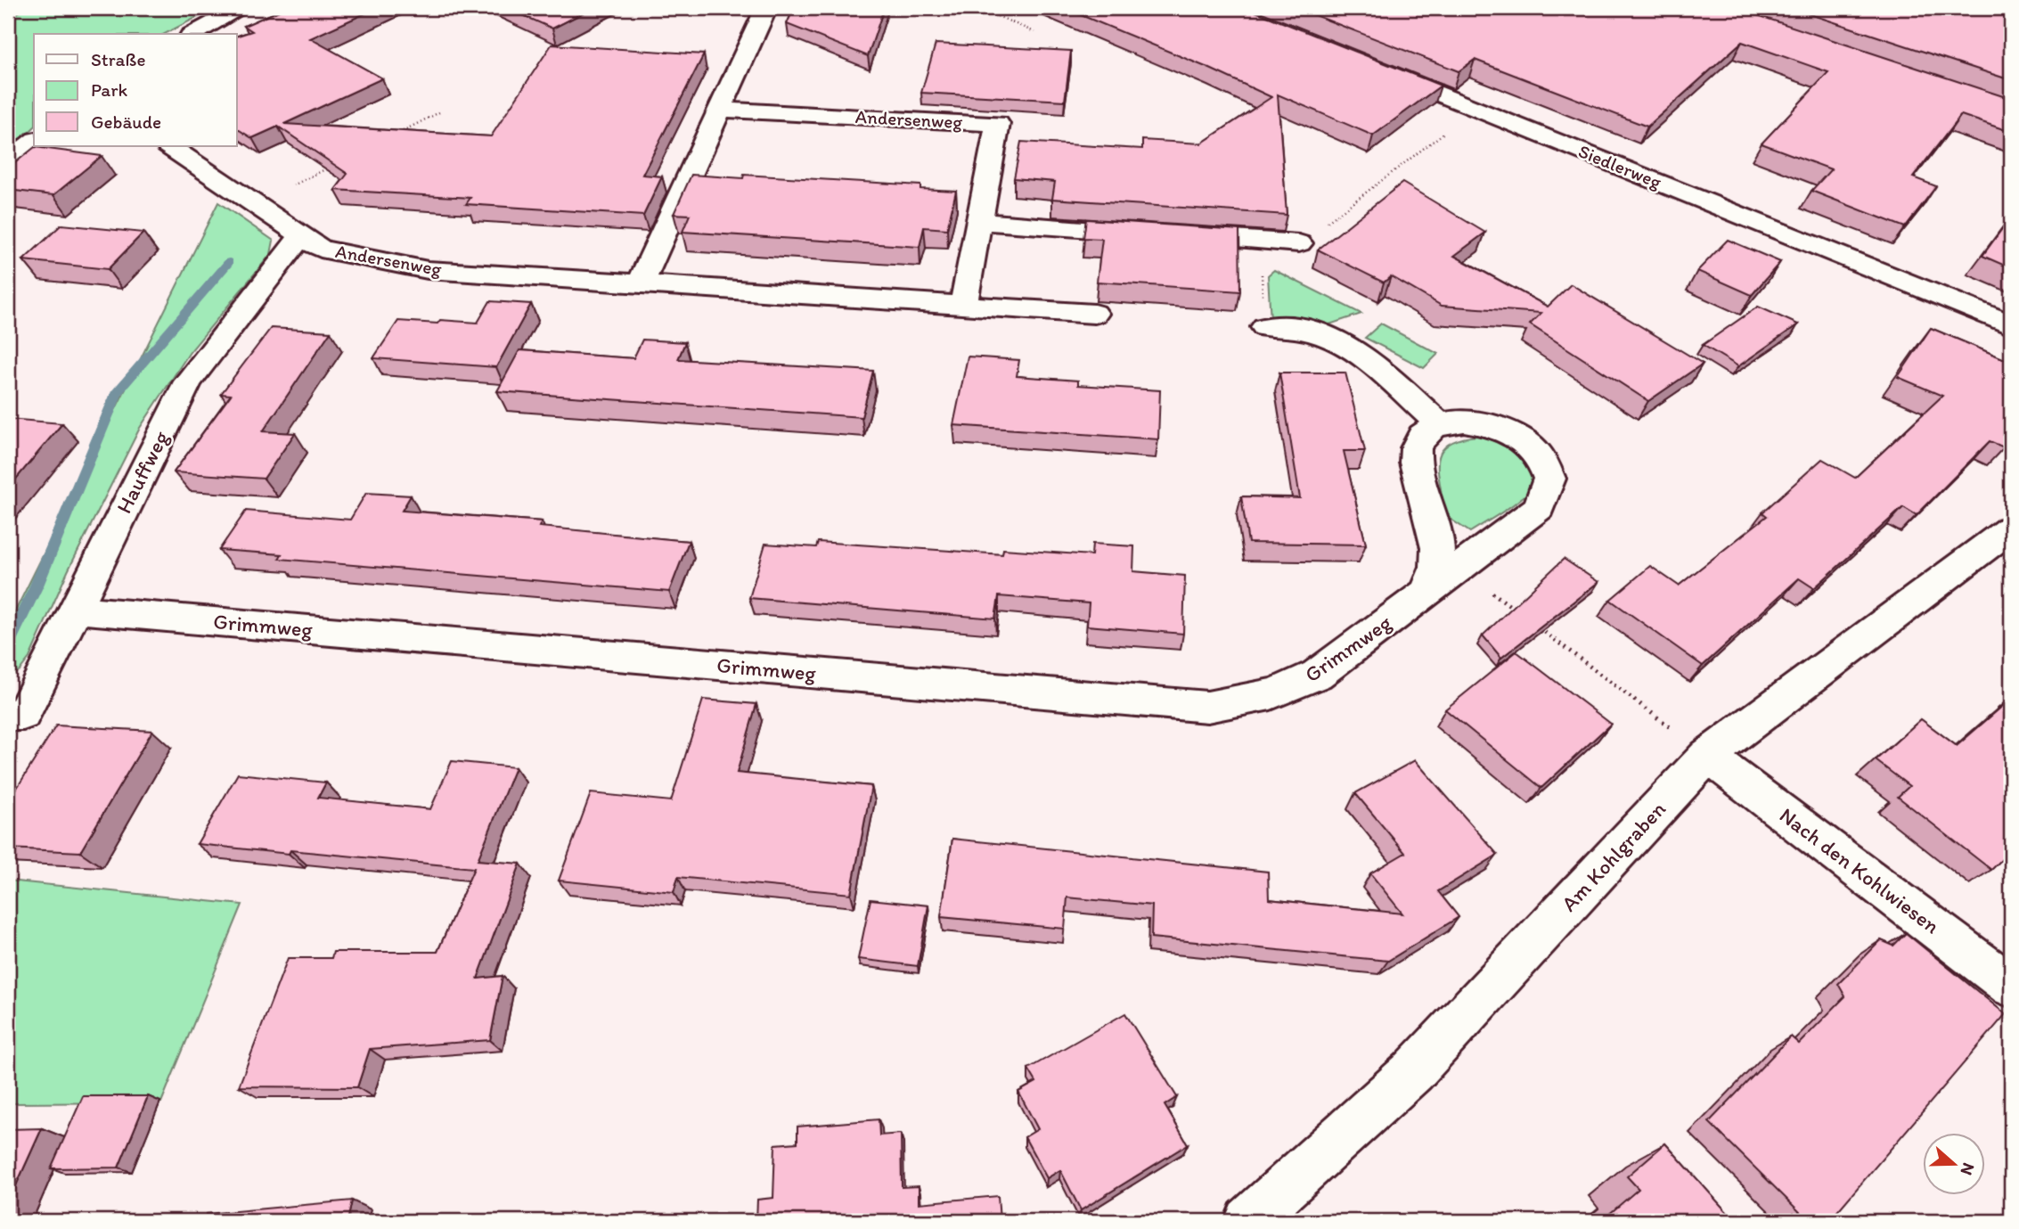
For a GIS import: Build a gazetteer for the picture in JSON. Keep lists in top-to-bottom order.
{
  "streets": {
    "street": [
      "Andersenweg",
      "Siedlerweg",
      "Hauffweg",
      "Grimmweg",
      "Am Kohlgraben",
      "Nach den Kohlwiesen"
    ]
  },
  "crossings": [
    ["Andersenweg", "Hauffweg"],
    ["Hauffweg", "Grimmweg"],
    ["Am Kohlgraben", "Nach den Kohlwiesen"]
  ],
  "legend": ["Straße", "Park", "Gebäude"],
  "north": "right"
}
